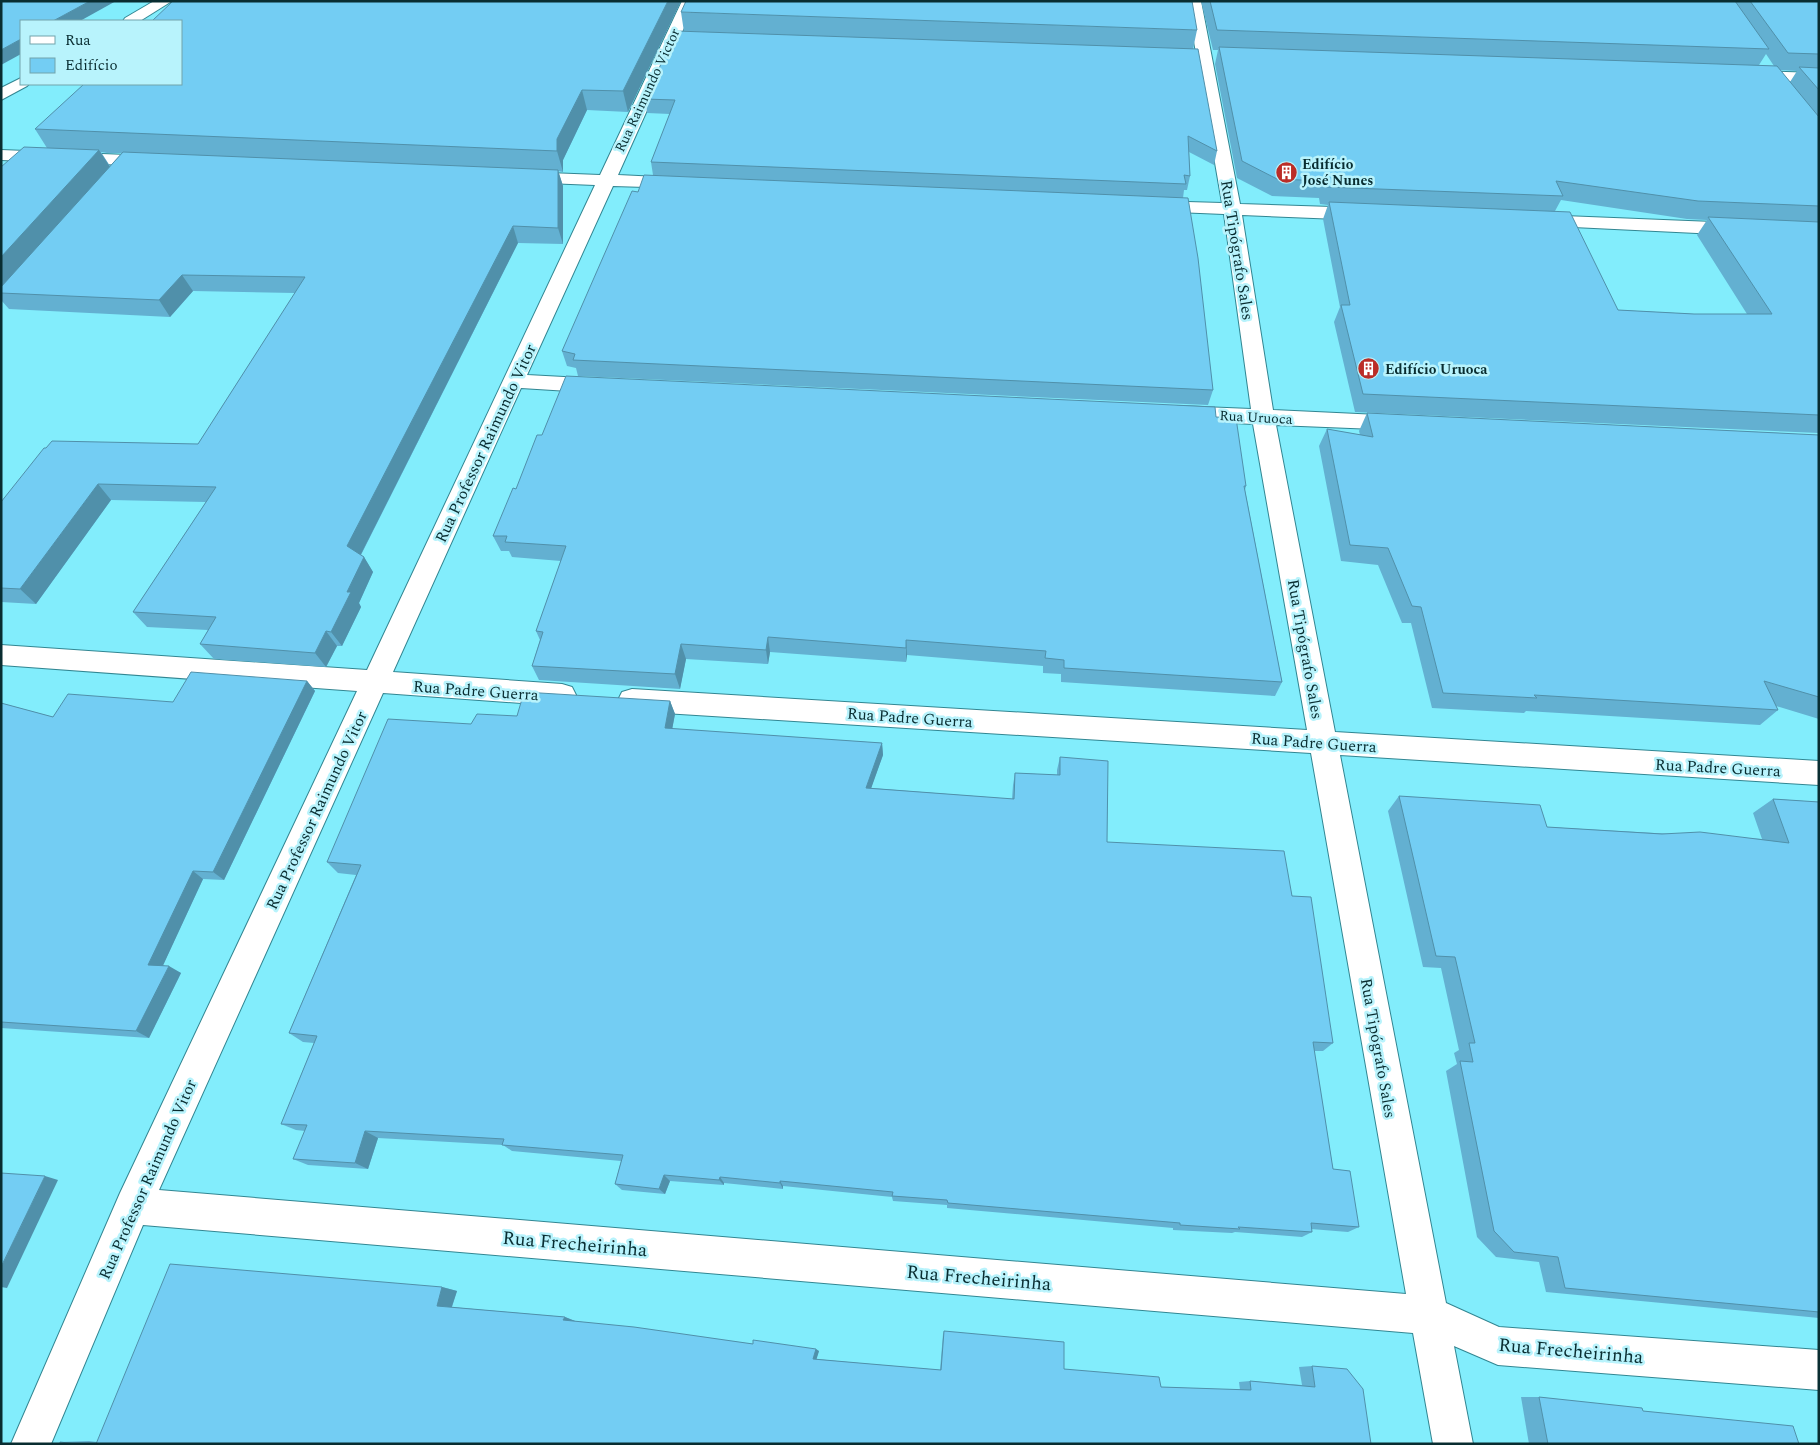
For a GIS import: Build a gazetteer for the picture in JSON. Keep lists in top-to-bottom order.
{
  "streets": {
    "street": [
      "Rua Raimundo Victor",
      "Rua Tipógrafo Sales",
      "Rua Uruoca",
      "Rua Professor Raimundo Vitor",
      "Rua Padre Guerra",
      "Rua Frecheirinha"
    ]
  },
  "crossings": [
    ["Rua Raimundo Victor", "Rua Professor Raimundo Vitor"],
    ["Rua Tipógrafo Sales", "Rua Uruoca"],
    ["Rua Tipógrafo Sales", "Rua Padre Guerra"],
    ["Rua Tipógrafo Sales", "Rua Frecheirinha"],
    ["Rua Professor Raimundo Vitor", "Rua Padre Guerra"],
    ["Rua Professor Raimundo Vitor", "Rua Frecheirinha"]
  ],
  "places": {
    "building": ["Edifício José Nunes", "Edifício Uruoca"]
  },
  "legend": ["Rua", "Edifício"]
}
